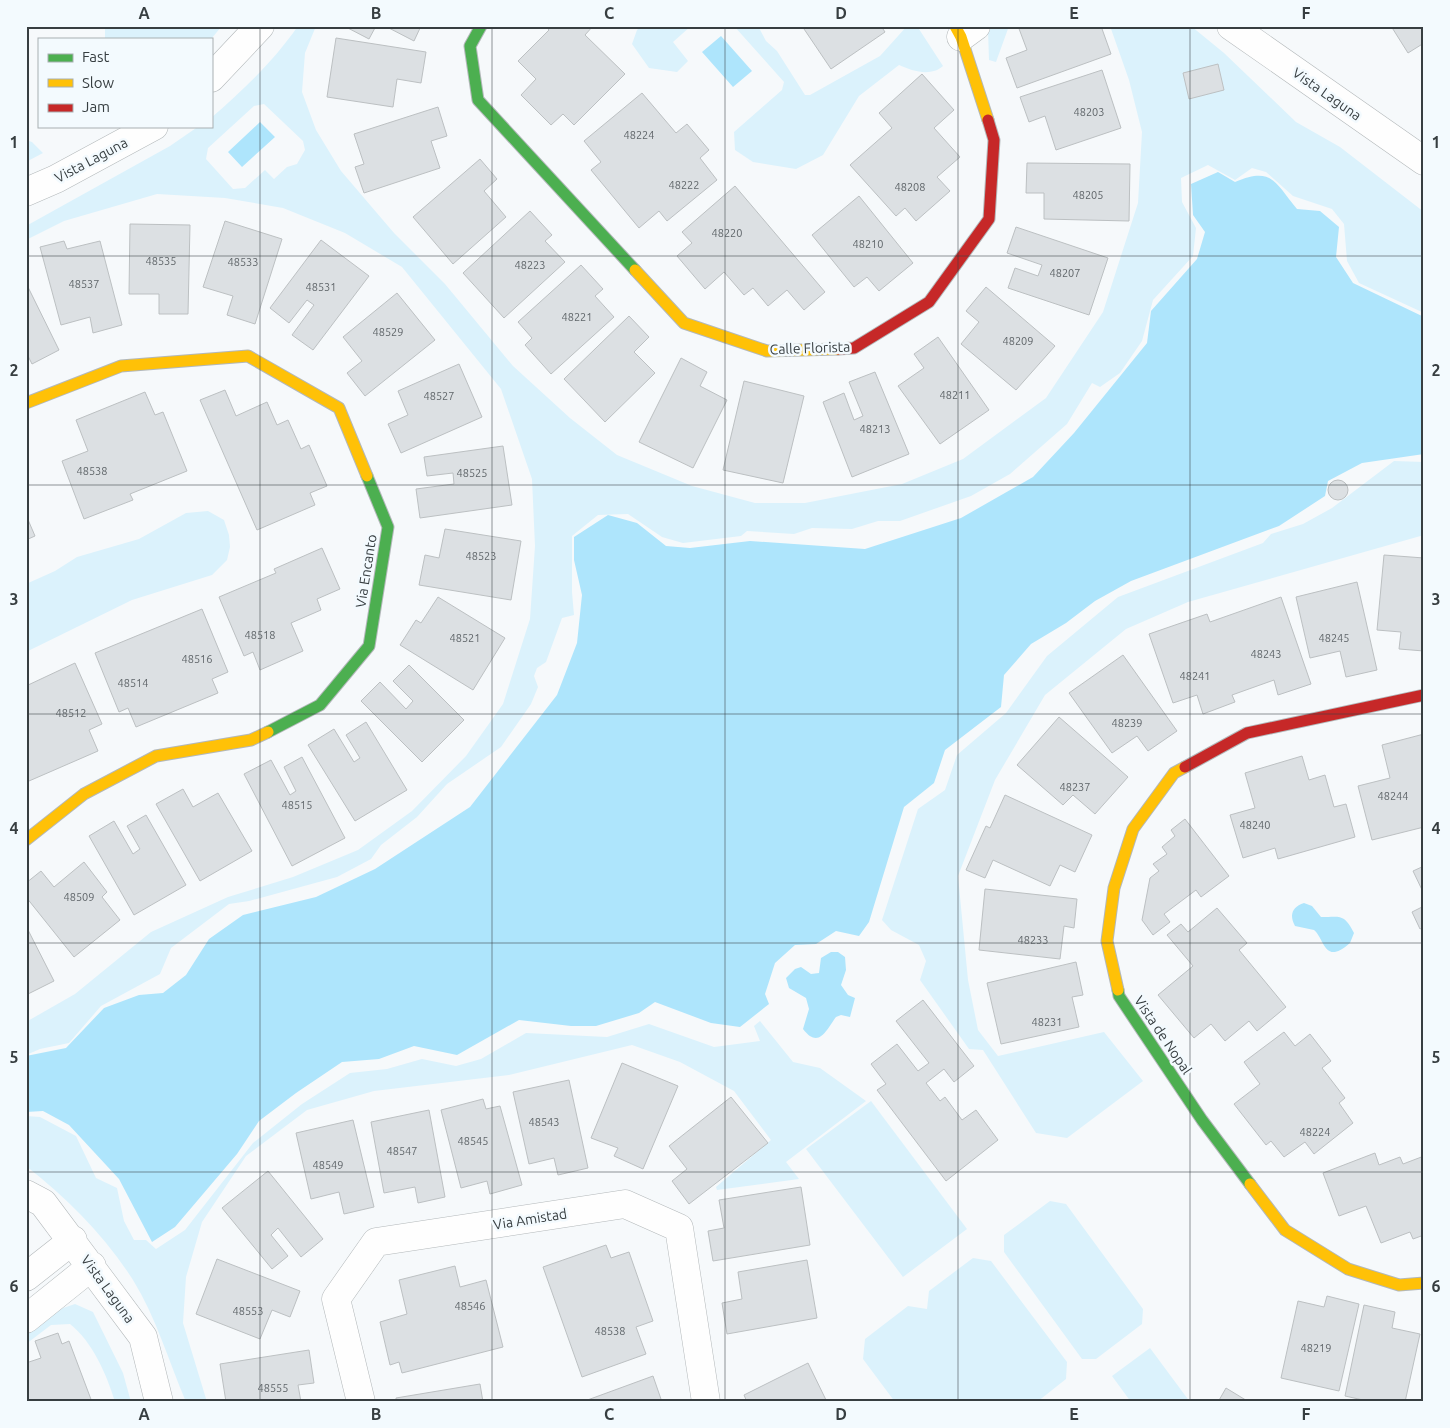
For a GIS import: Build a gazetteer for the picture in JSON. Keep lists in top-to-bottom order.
{
  "streets": {
    "street": [
      "Vista Laguna",
      "Calle Florista",
      "Via Encanto",
      "Vista de Nopal",
      "Via Amistad"
    ]
  },
  "house_numbers": [
    "48203",
    "48224",
    "48222",
    "48208",
    "48205",
    "48220",
    "48210",
    "48535",
    "48533",
    "48223",
    "48207",
    "48537",
    "48531",
    "48221",
    "48529",
    "48209",
    "48211",
    "48527",
    "48213",
    "48538",
    "48525",
    "48523",
    "48518",
    "48521",
    "48245",
    "48243",
    "48516",
    "48241",
    "48514",
    "48512",
    "48239",
    "48237",
    "48244",
    "48515",
    "48240",
    "48509",
    "48233",
    "48231",
    "48543",
    "48224",
    "48545",
    "48547",
    "48549",
    "48546",
    "48553",
    "48538",
    "48219",
    "48555"
  ],
  "legend": ["Fast", "Slow", "Jam"],
  "grid": {
    "columns": [
      "A",
      "B",
      "C",
      "D",
      "E",
      "F"
    ],
    "rows": [
      "1",
      "2",
      "3",
      "4",
      "5",
      "6"
    ]
  }
}
